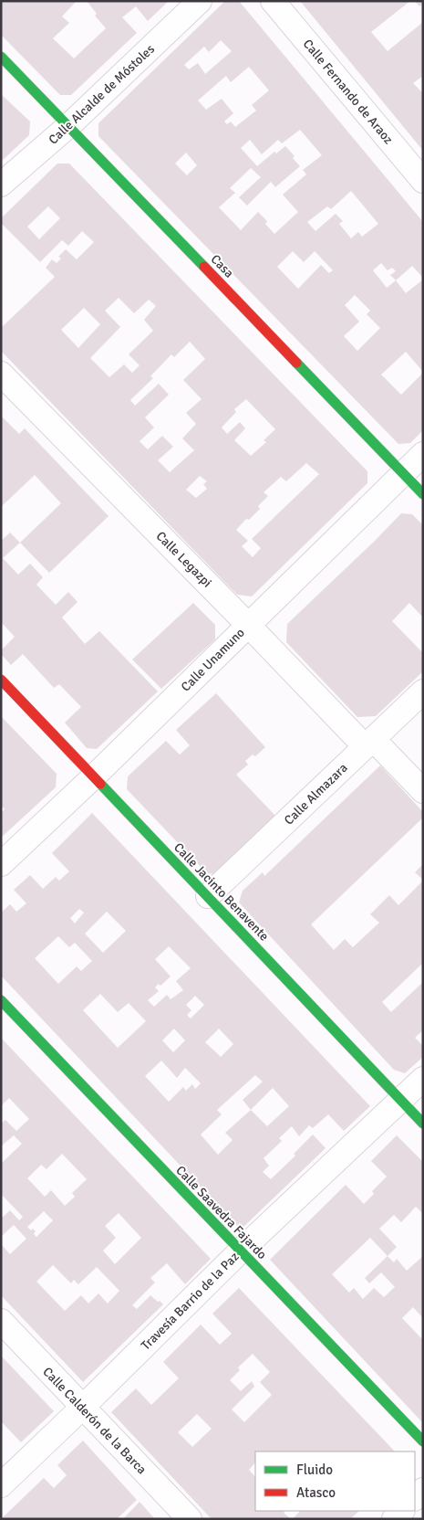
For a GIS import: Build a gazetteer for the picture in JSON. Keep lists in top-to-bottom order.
{
  "streets": {
    "street": [
      "Calle Fernando de Araoz",
      "Calle Alcalde de Móstoles",
      "Casa",
      "Calle Legazpi",
      "Calle Unamuno",
      "Calle Almazara",
      "Calle Jacinto Benavente",
      "Calle Saavedra Fajardo",
      "Travesía Barrio de la Paz",
      "Calle Calderón de la Barca"
    ]
  },
  "crossings": [
    ["Calle Alcalde de Móstoles", "Casa"],
    ["Casa", "Calle Unamuno"],
    ["Calle Legazpi", "Calle Unamuno"],
    ["Calle Legazpi", "Calle Almazara"],
    ["Calle Unamuno", "Calle Jacinto Benavente"],
    ["Calle Almazara", "Calle Jacinto Benavente"],
    ["Calle Jacinto Benavente", "Travesía Barrio de la Paz"],
    ["Calle Saavedra Fajardo", "Travesía Barrio de la Paz"],
    ["Travesía Barrio de la Paz", "Calle Calderón de la Barca"]
  ],
  "legend": ["Fluido", "Atasco"]
}
